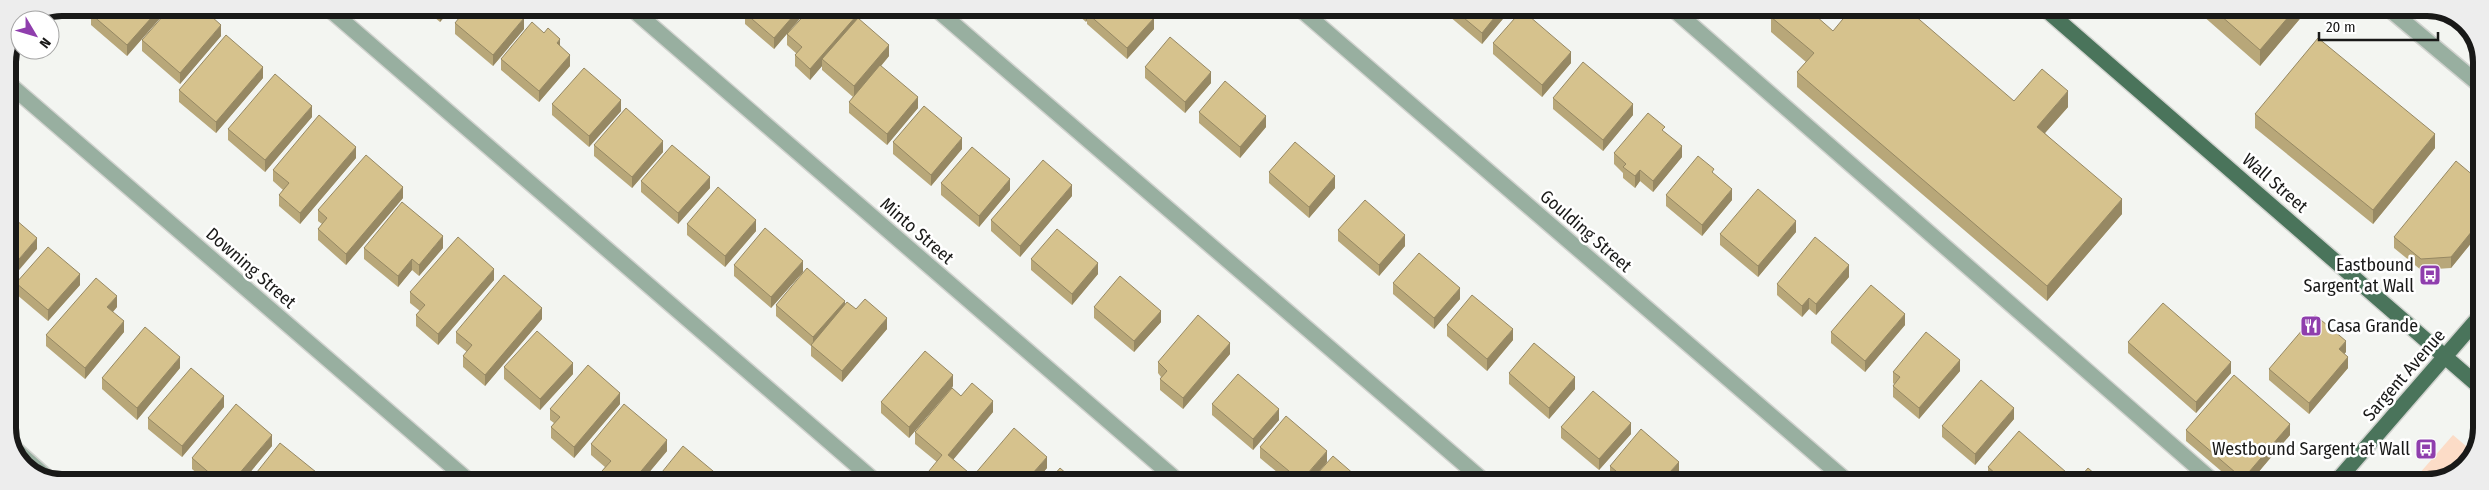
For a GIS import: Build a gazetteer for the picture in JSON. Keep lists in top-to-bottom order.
{
  "streets": {
    "main road": ["Wall Street", "Sargent Avenue"],
    "street": ["Minto Street", "Goulding Street", "Downing Street"]
  },
  "crossings": [
    ["Wall Street", "Sargent Avenue"]
  ],
  "places": {
    "bus stop": ["Eastbound Sargent at Wall", "Westbound Sargent at Wall"],
    "restaurant": ["Casa Grande"]
  },
  "scale_bar": "20 m",
  "north": "bottom right"
}
